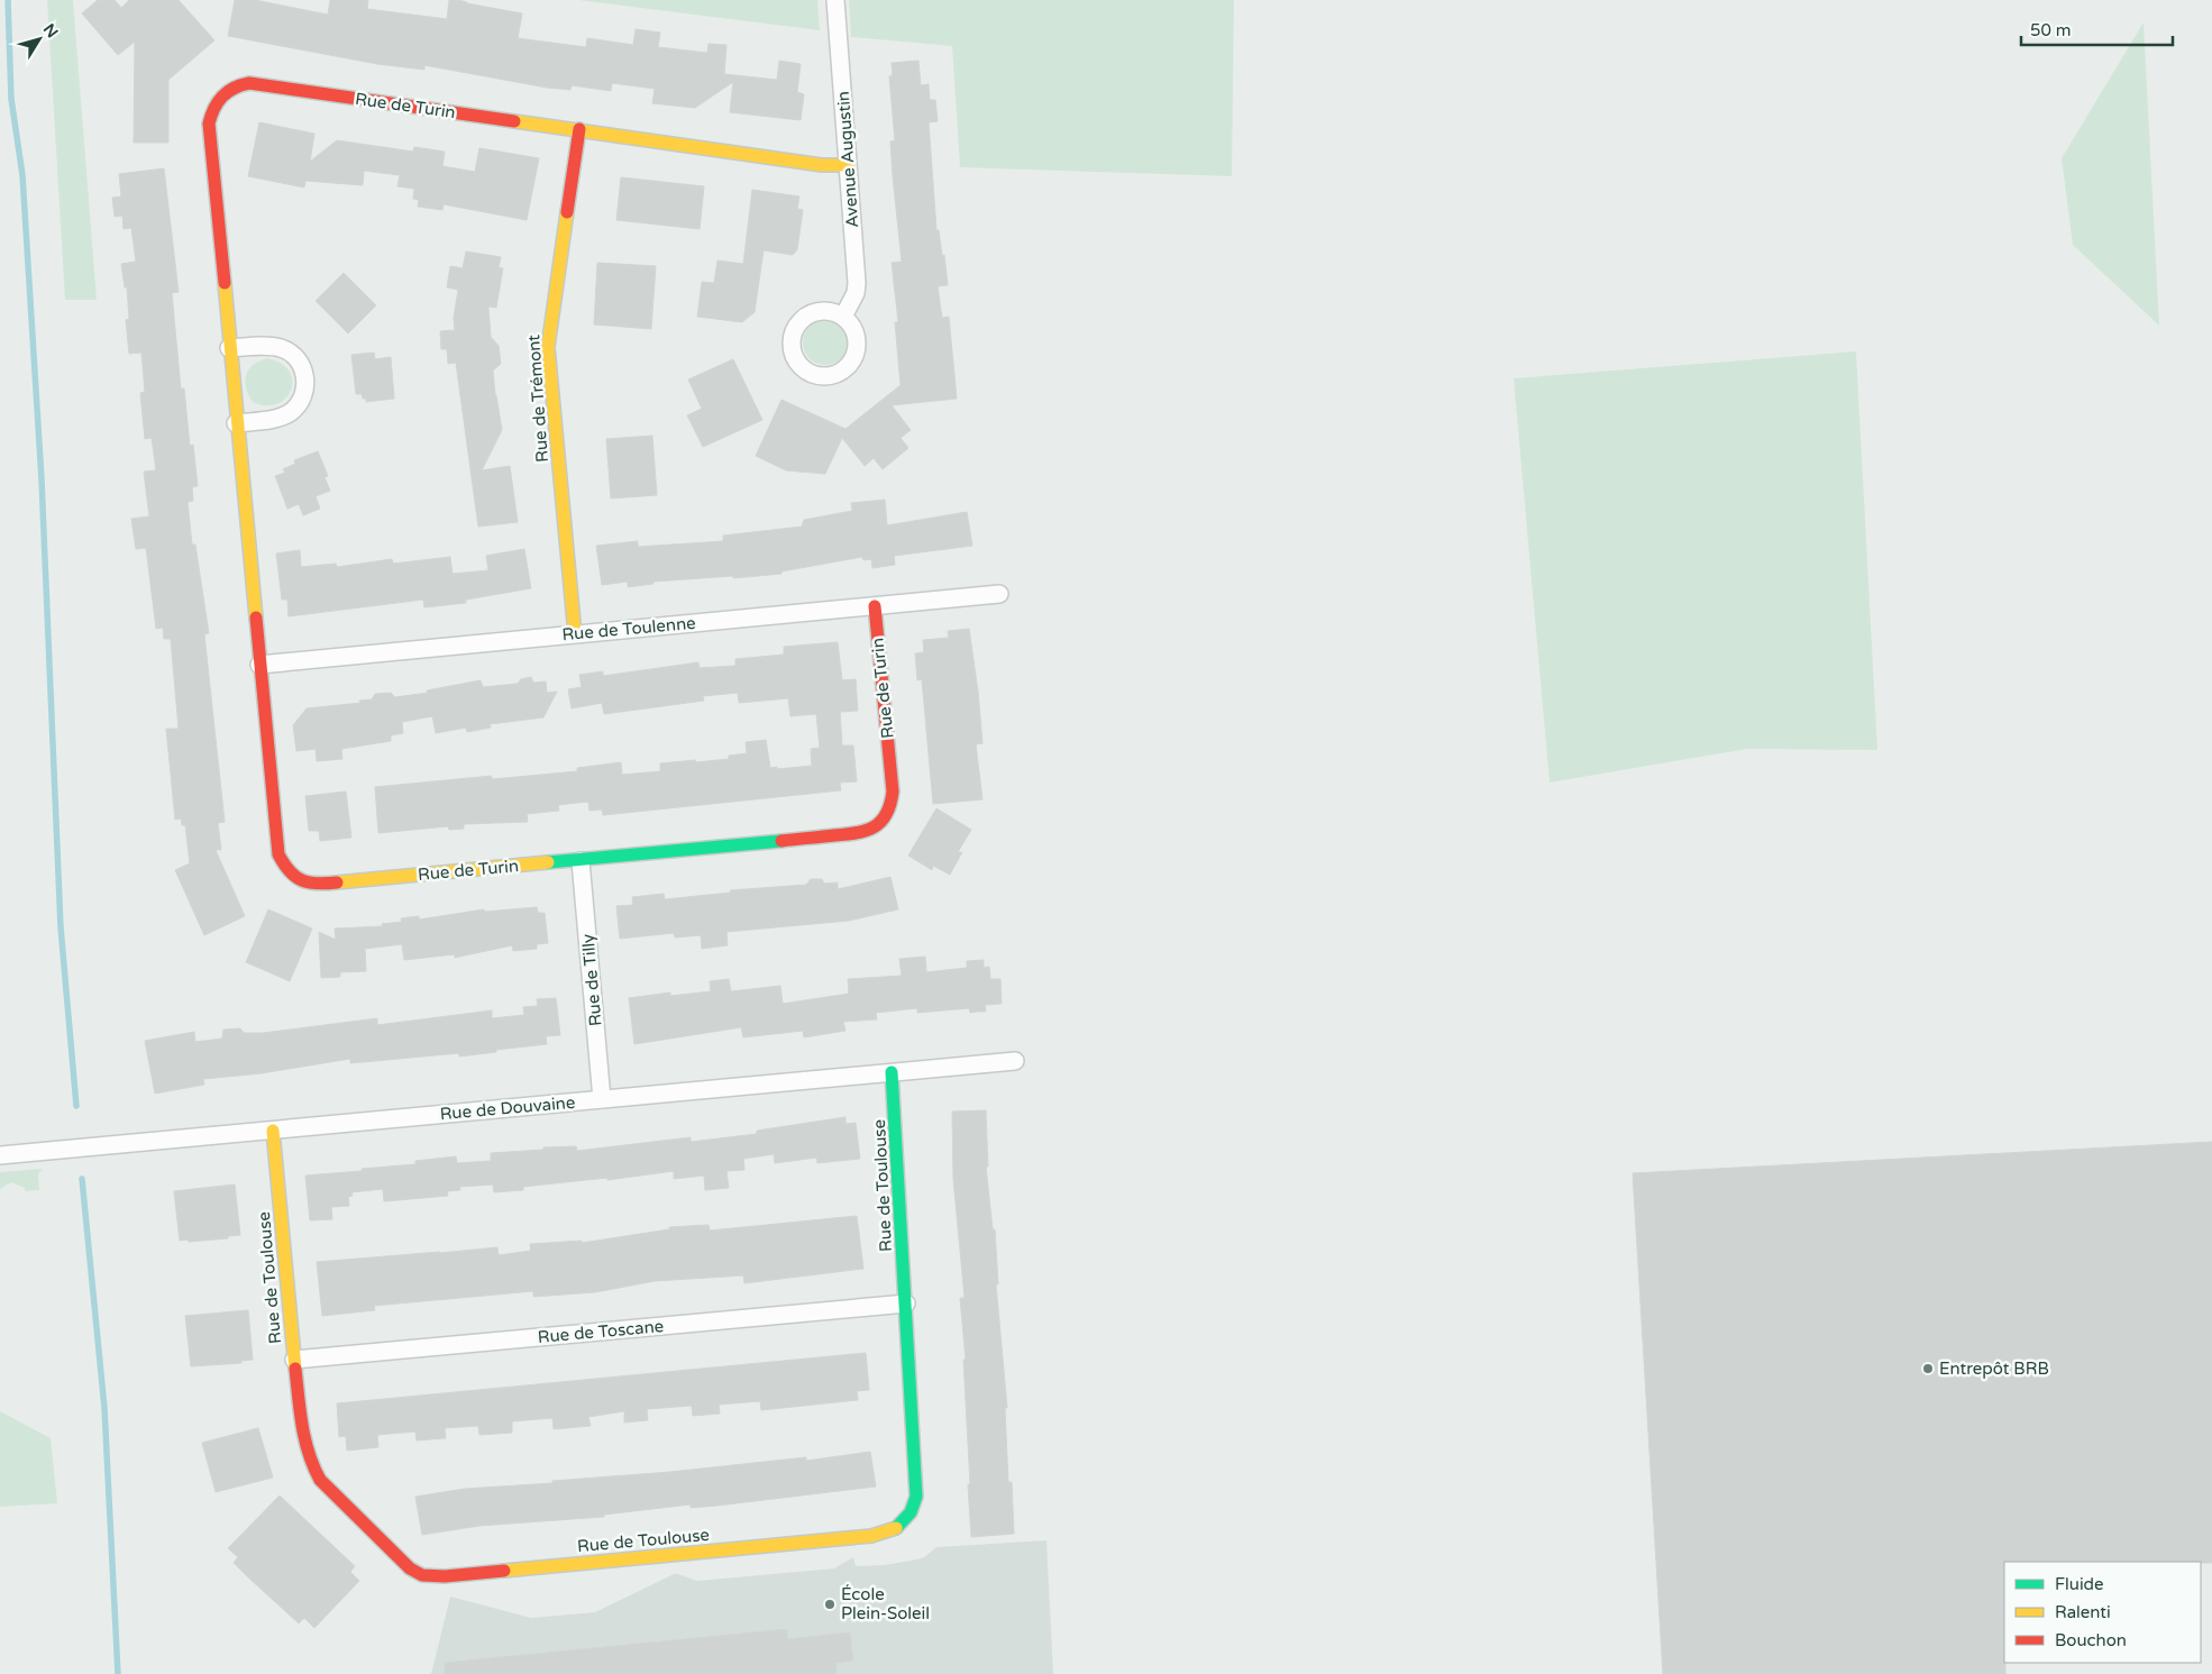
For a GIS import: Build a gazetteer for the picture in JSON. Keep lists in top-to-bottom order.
{
  "streets": {
    "street": [
      "Rue de Turin",
      "Avenue Augustin",
      "Rue de Trémont",
      "Rue de Toulenne",
      "Rue de Tilly",
      "Rue de Douvaine",
      "Rue de Toulouse",
      "Rue de Toscane"
    ]
  },
  "crossings": [
    ["Rue de Turin", "Avenue Augustin"],
    ["Rue de Turin", "Rue de Trémont"],
    ["Rue de Turin", "Rue de Toulenne"],
    ["Rue de Turin", "Rue de Tilly"],
    ["Rue de Trémont", "Rue de Toulenne"],
    ["Rue de Tilly", "Rue de Douvaine"],
    ["Rue de Douvaine", "Rue de Toulouse"],
    ["Rue de Toulouse", "Rue de Toscane"]
  ],
  "places": ["Entrepôt BRB", "École Plein-Soleil"],
  "legend": ["Fluide", "Ralenti", "Bouchon"],
  "scale_bar": "50 m",
  "north": "top right"
}
